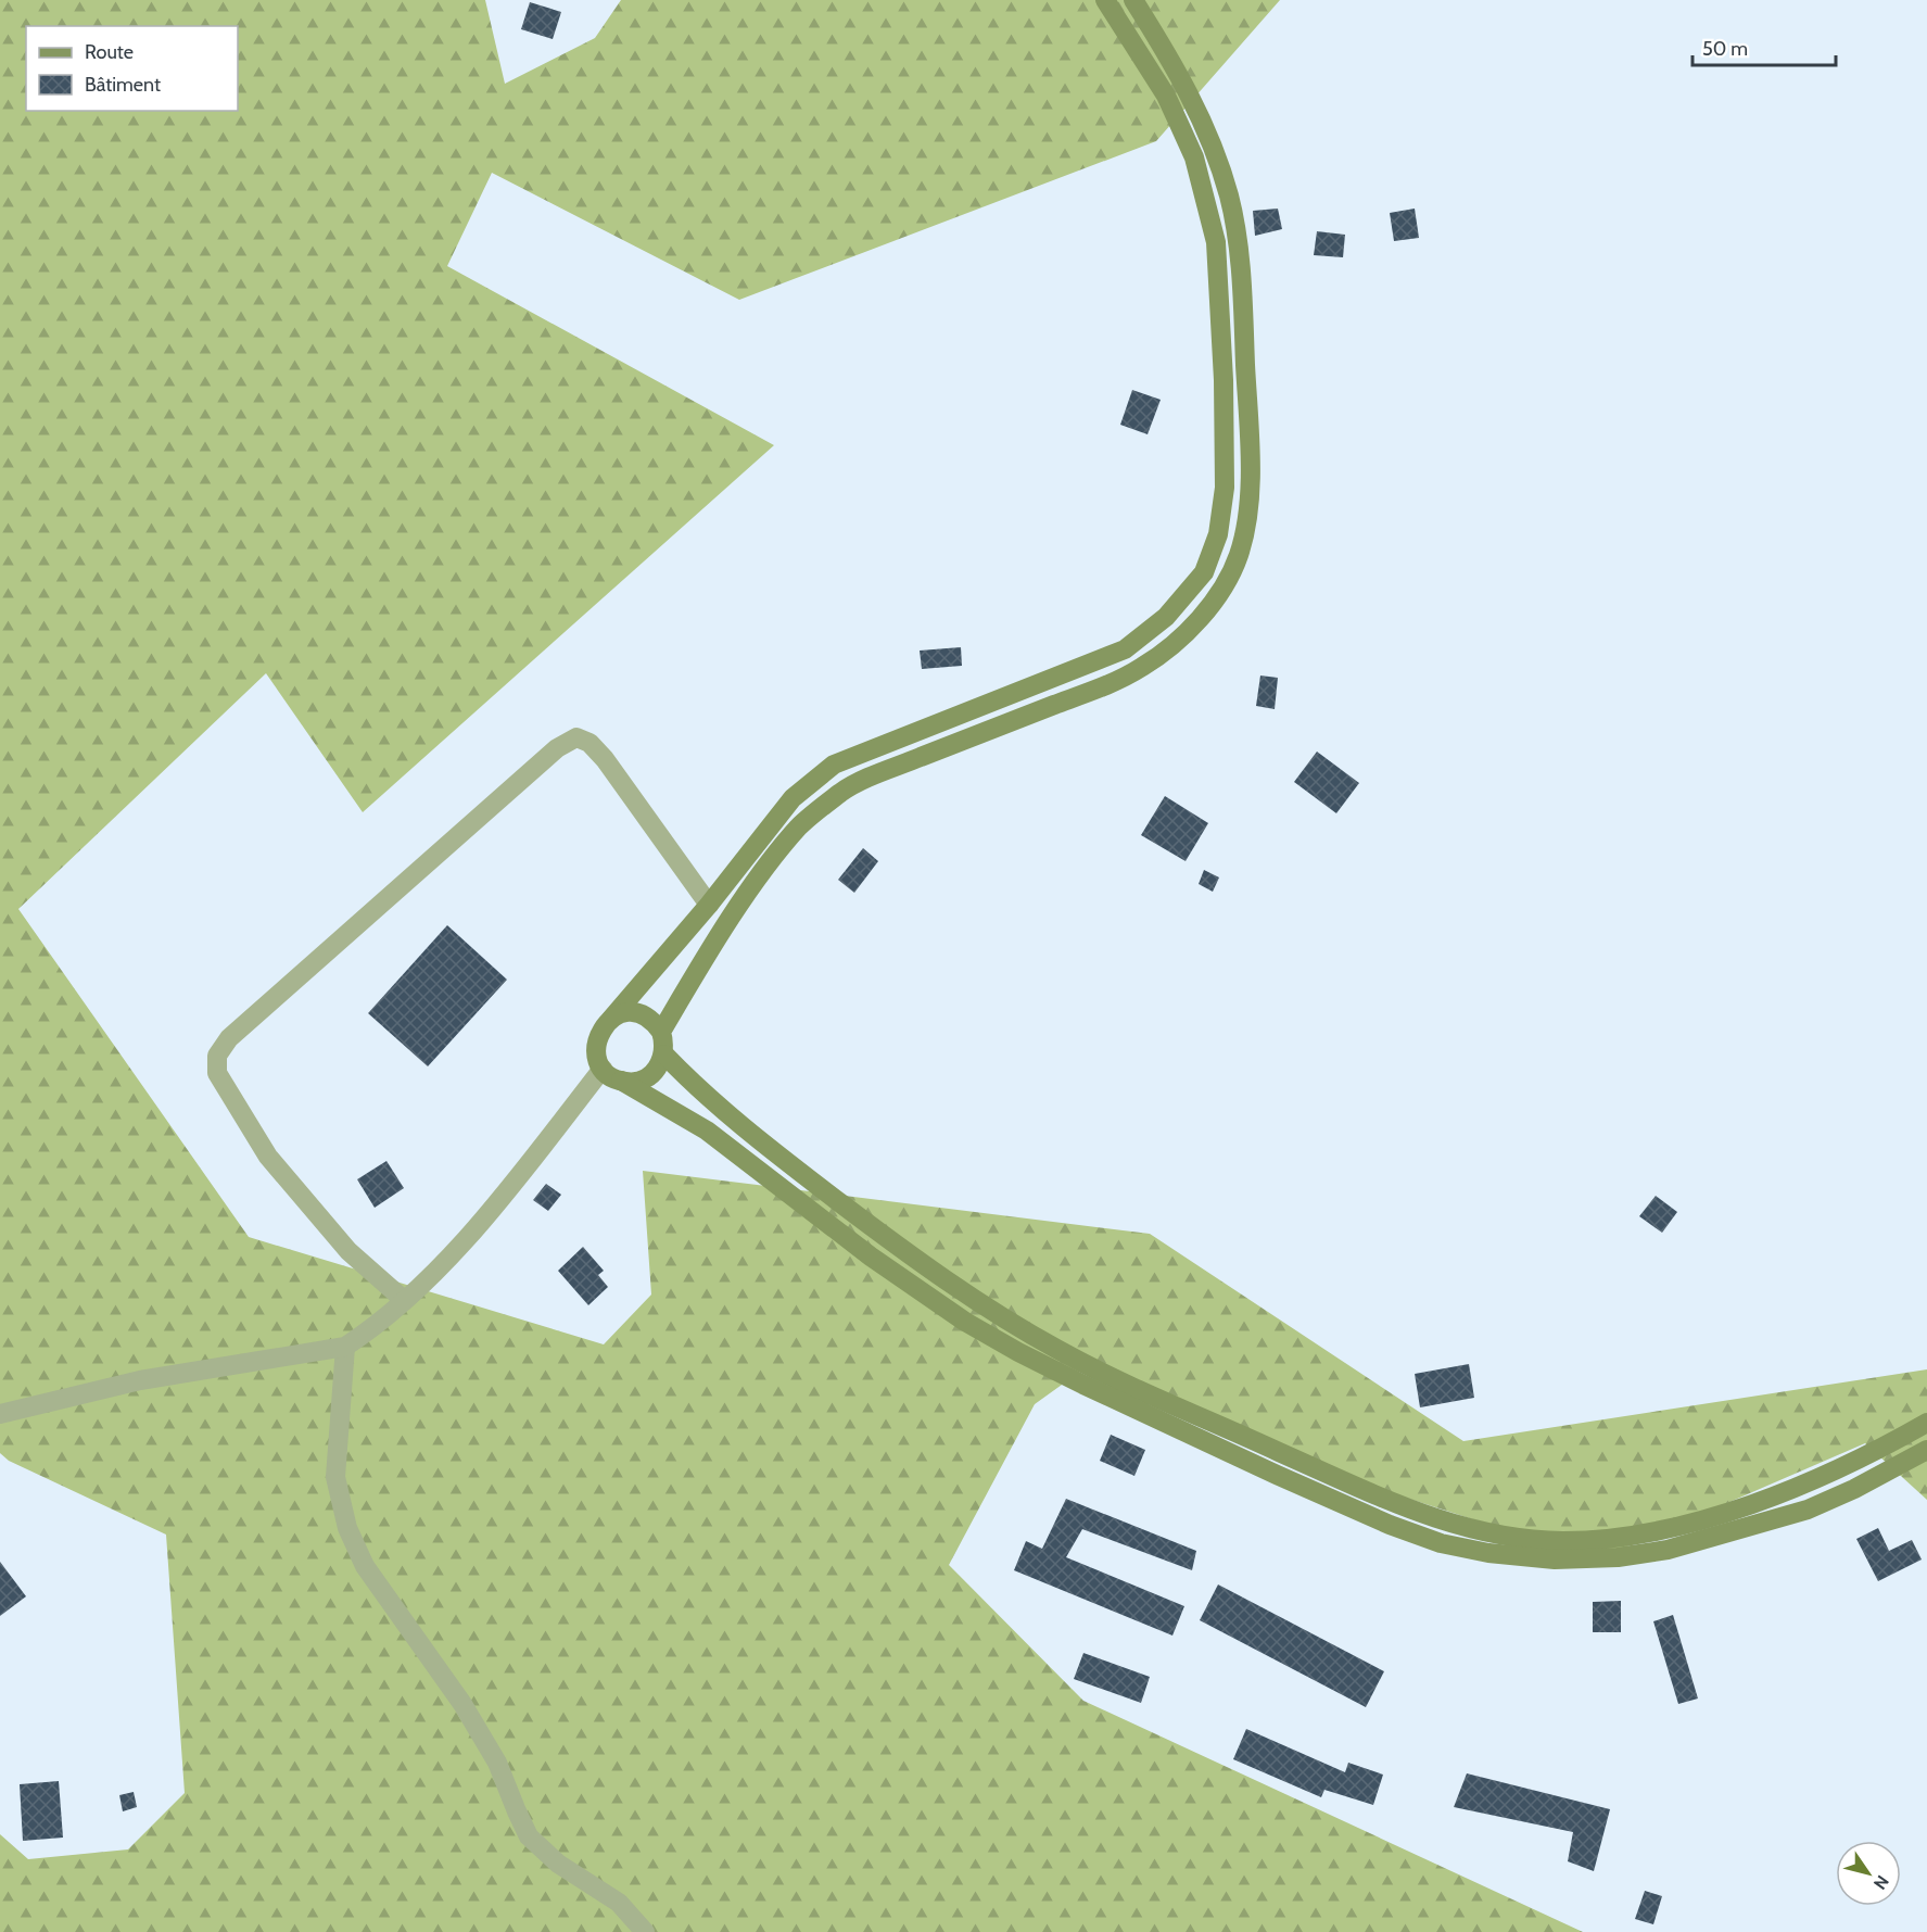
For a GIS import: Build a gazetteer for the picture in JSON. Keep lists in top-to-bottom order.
{
  "legend": ["Route", "Bâtiment"],
  "scale_bar": "50 m",
  "north": "bottom right"
}
